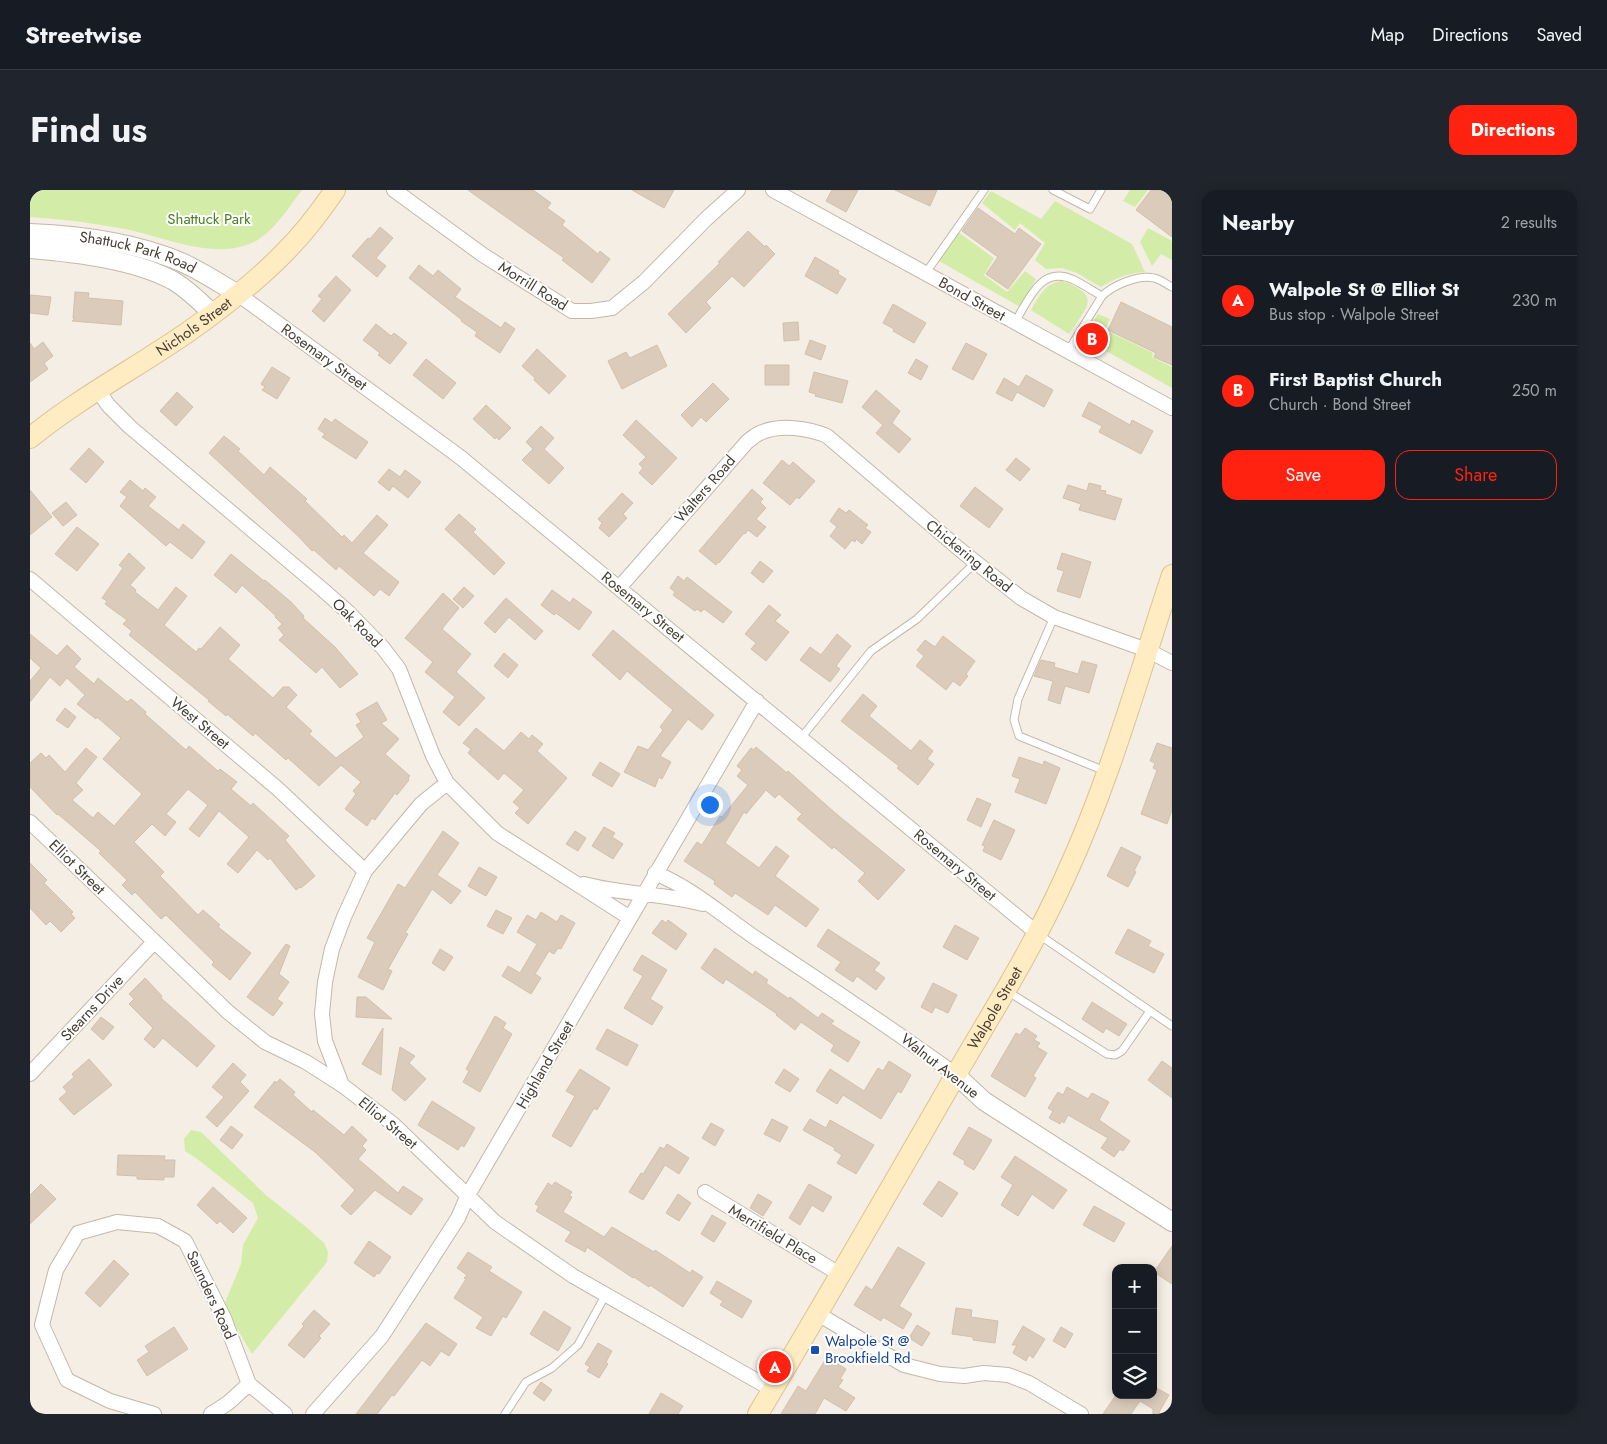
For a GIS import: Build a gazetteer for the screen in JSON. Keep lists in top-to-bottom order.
{
  "streets": {
    "main road": ["Nichols Street", "Walpole Street"],
    "street": [
      "Shattuck Park Road",
      "Morrill Road",
      "Bond Street",
      "Rosemary Street",
      "Walters Road",
      "Chickering Road",
      "Oak Road",
      "West Street",
      "Elliot Street",
      "Stearns Drive",
      "Highland Street",
      "Walnut Avenue",
      "Merrifield Place",
      "Saunders Road"
    ]
  },
  "crossings": [
    ["Shattuck Park Road", "Nichols Street"],
    ["Shattuck Park Road", "Rosemary Street"],
    ["Nichols Street", "Rosemary Street"],
    ["Nichols Street", "Oak Road"],
    ["Rosemary Street", "Walters Road"],
    ["Rosemary Street", "Walpole Street"],
    ["Rosemary Street", "Highland Street"],
    ["Walters Road", "Chickering Road"],
    ["Chickering Road", "Walpole Street"],
    ["Oak Road", "Highland Street"],
    ["Oak Road", "Walnut Avenue"],
    ["Elliot Street", "Stearns Drive"],
    ["Elliot Street", "Walpole Street"],
    ["Elliot Street", "Highland Street"],
    ["Walpole Street", "Walnut Avenue"],
    ["Walpole Street", "Merrifield Place"],
    ["Highland Street", "Walnut Avenue"]
  ],
  "parks": ["Shattuck Park"],
  "places": {
    "transit": ["Walpole St @ Brookfield Rd"]
  },
  "page": {
    "header": "Streetwise",
    "nav": ["Map", "Directions", "Saved"],
    "title": "Find us",
    "buttons": [
      "Directions",
      ["Save", "Share"]
    ],
    "heading": ["Nearby", "2 results"],
    "list": [
      {
        "mark": "A",
        "name": "Walpole St @ Elliot St",
        "note": "Bus stop · Walpole Street",
        "value": "230 m"
      },
      {
        "mark": "B",
        "name": "First Baptist Church",
        "note": "Church · Bond Street",
        "value": "250 m"
      }
    ],
    "pins": ["B", "A"],
    "map_buttons": ["+", "−"]
  }
}
